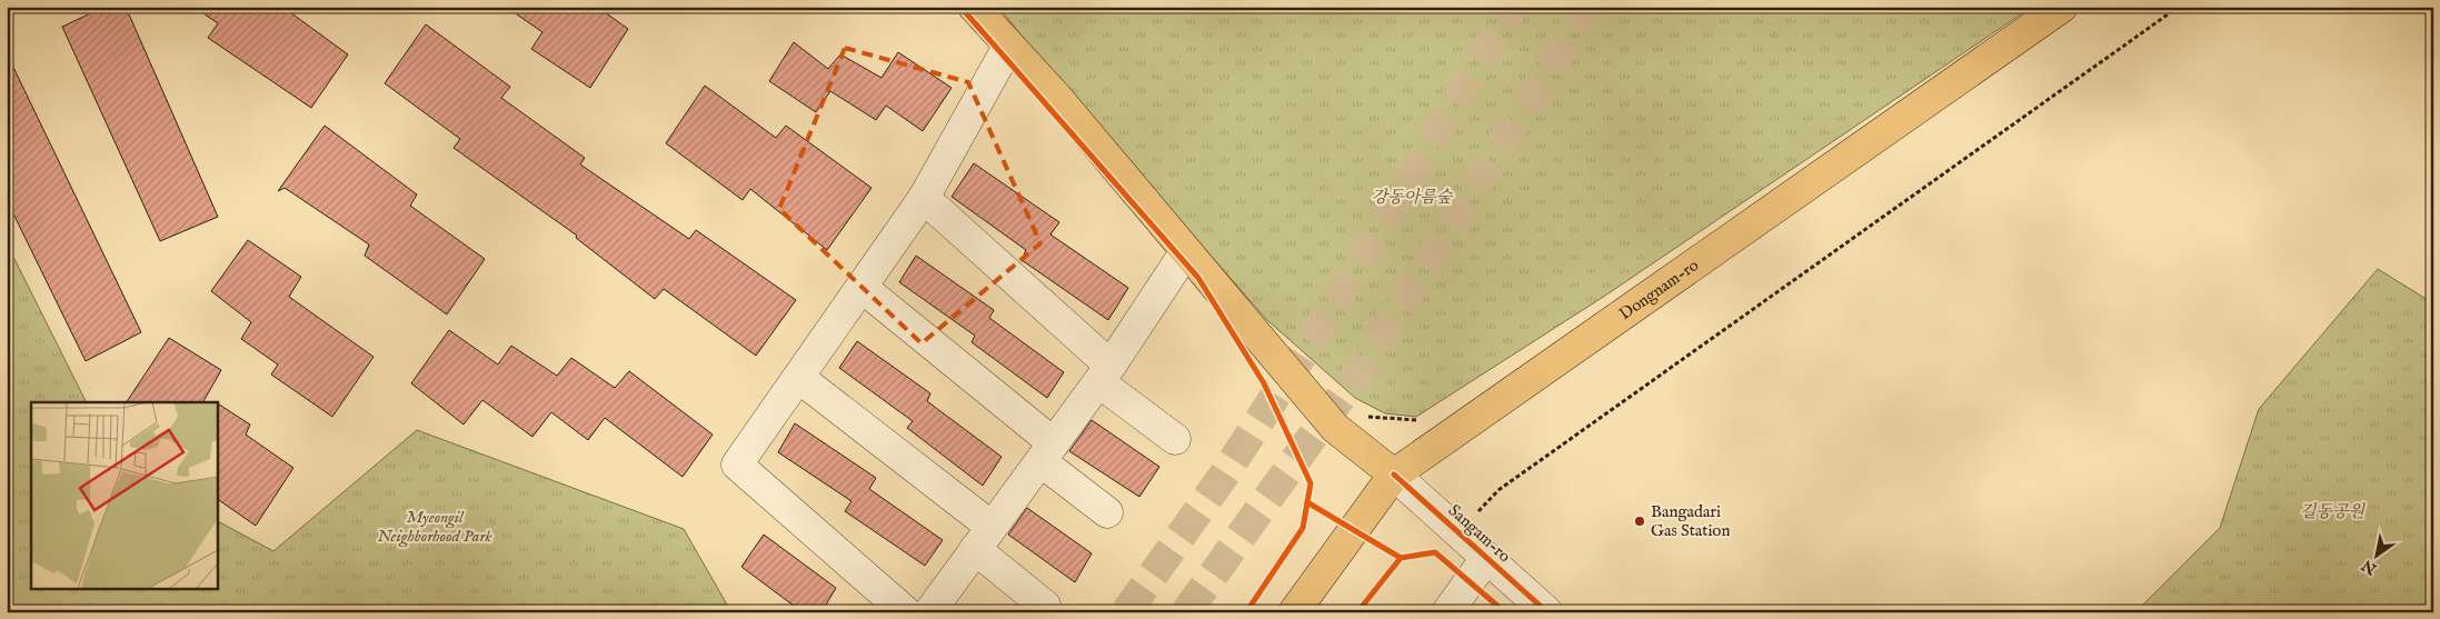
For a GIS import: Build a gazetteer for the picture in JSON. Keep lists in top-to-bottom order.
{
  "streets": {
    "main road": ["Dongnam-ro", "Sangam-ro"]
  },
  "crossings": [
    ["Dongnam-ro", "Sangam-ro"]
  ],
  "parks": ["강동아름숲", "길동공원", "Myeongil Neighborhood Park"],
  "places": ["Bangadari Gas Station"],
  "north": "bottom left"
}
